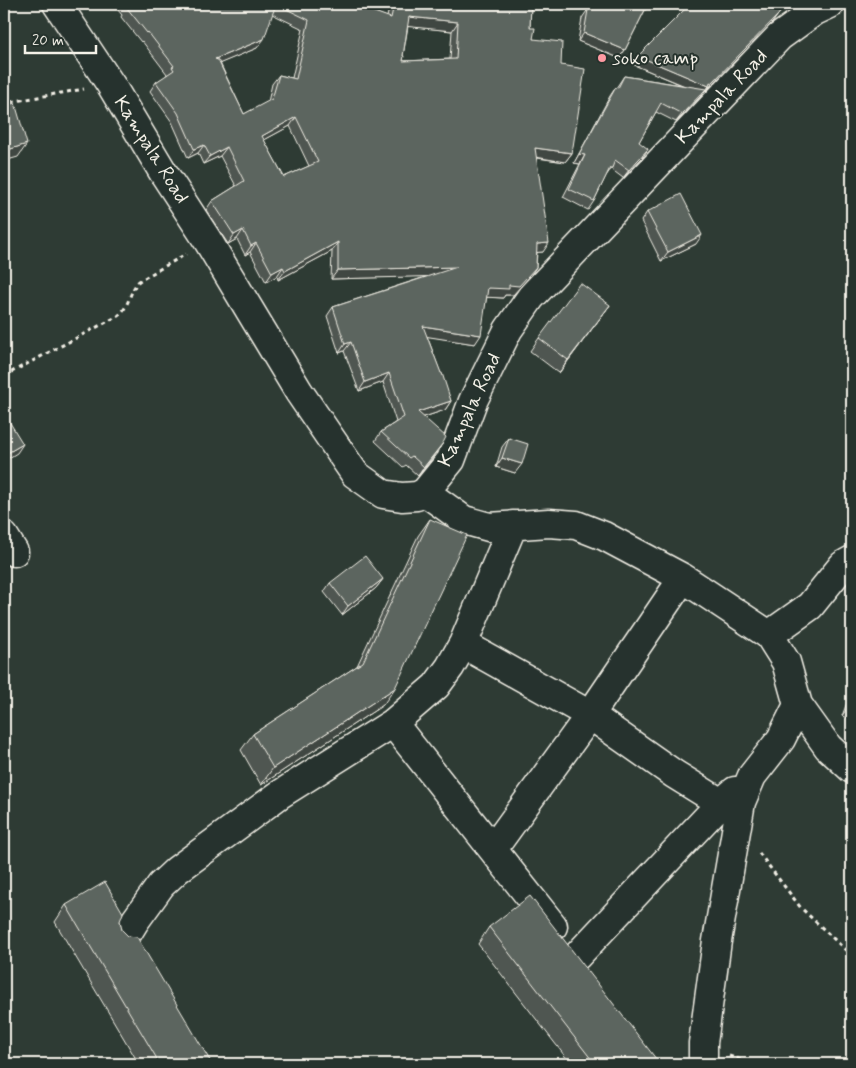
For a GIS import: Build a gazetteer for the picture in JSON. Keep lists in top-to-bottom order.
{
  "streets": {
    "street": ["Kampala Road"]
  },
  "places": ["soko camp"],
  "scale_bar": "20 m"
}
